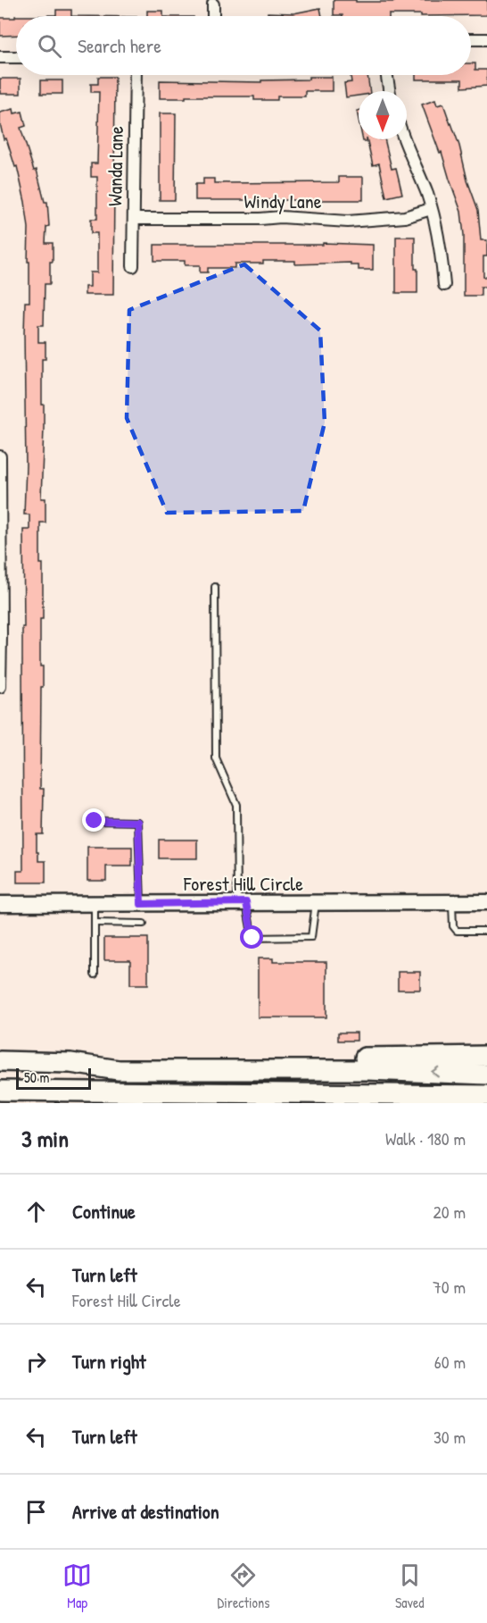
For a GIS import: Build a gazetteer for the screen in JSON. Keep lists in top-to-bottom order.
{
  "streets": {
    "street": ["Wanda Lane", "Windy Lane", "Forest Hill Circle"]
  },
  "crossings": [
    ["Wanda Lane", "Windy Lane"]
  ],
  "scale_bar": "50 m",
  "north": "bottom",
  "page": {
    "search": "Search here",
    "scale": "50 m",
    "heading": ["3 min", "Walk · 180 m"],
    "list": [
      ["Continue", "20 m"],
      ["Turn left", "Forest Hill Circle", "70 m"],
      ["Turn right", "60 m"],
      ["Turn left", "30 m"],
      "Arrive at destination"
    ],
    "nav": ["Map", "Directions", "Saved"]
  }
}
